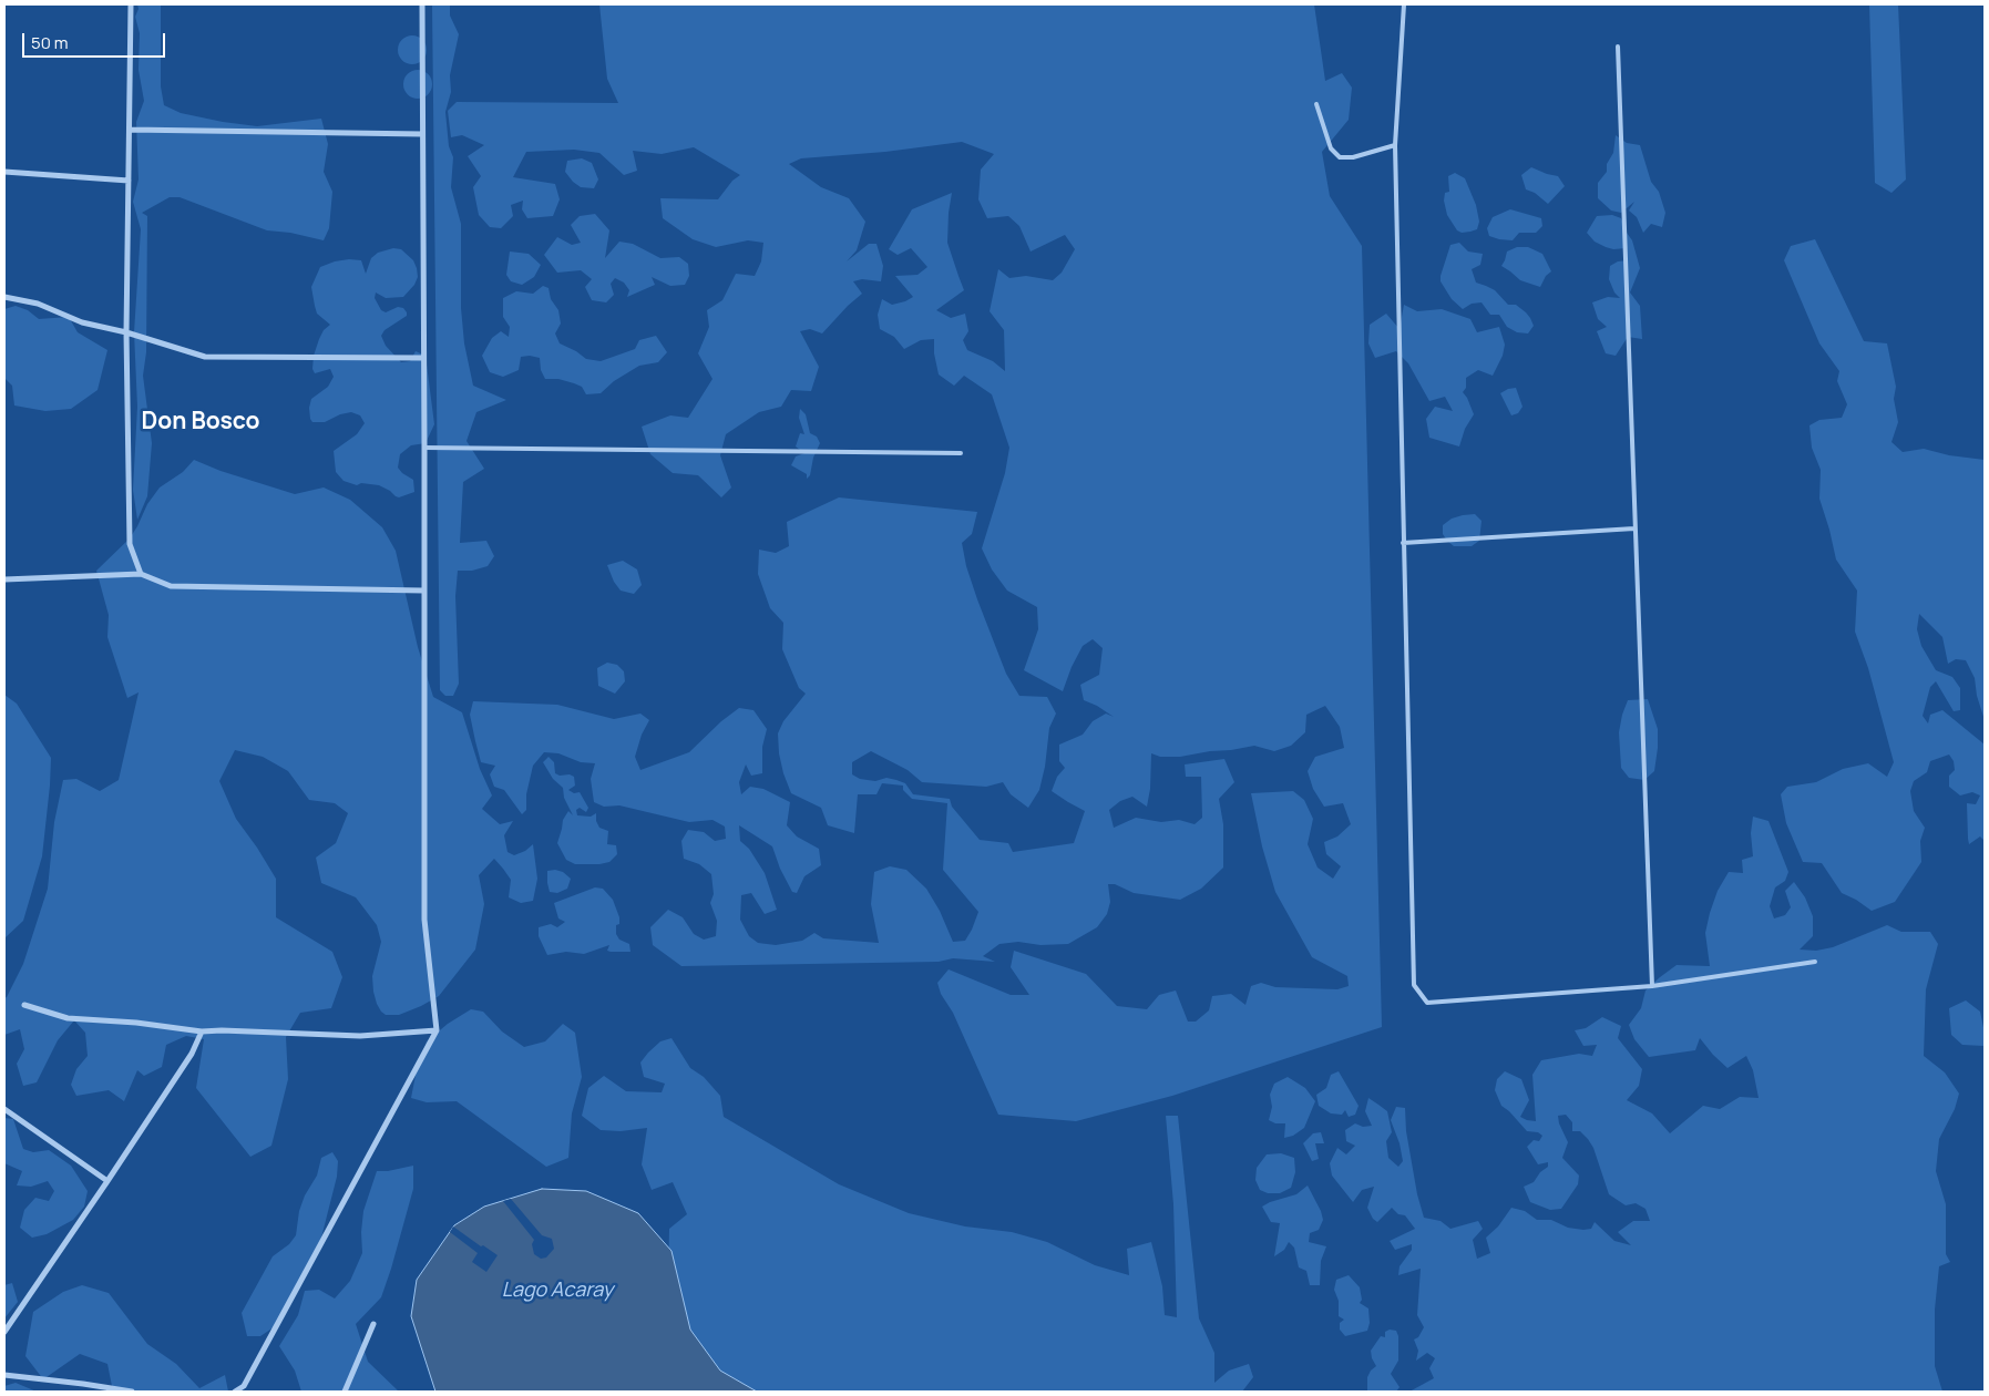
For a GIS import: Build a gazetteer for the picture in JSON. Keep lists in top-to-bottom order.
{
  "districts": ["Don Bosco"],
  "water": ["Lago Acaray"],
  "scale_bar": "50 m"
}
